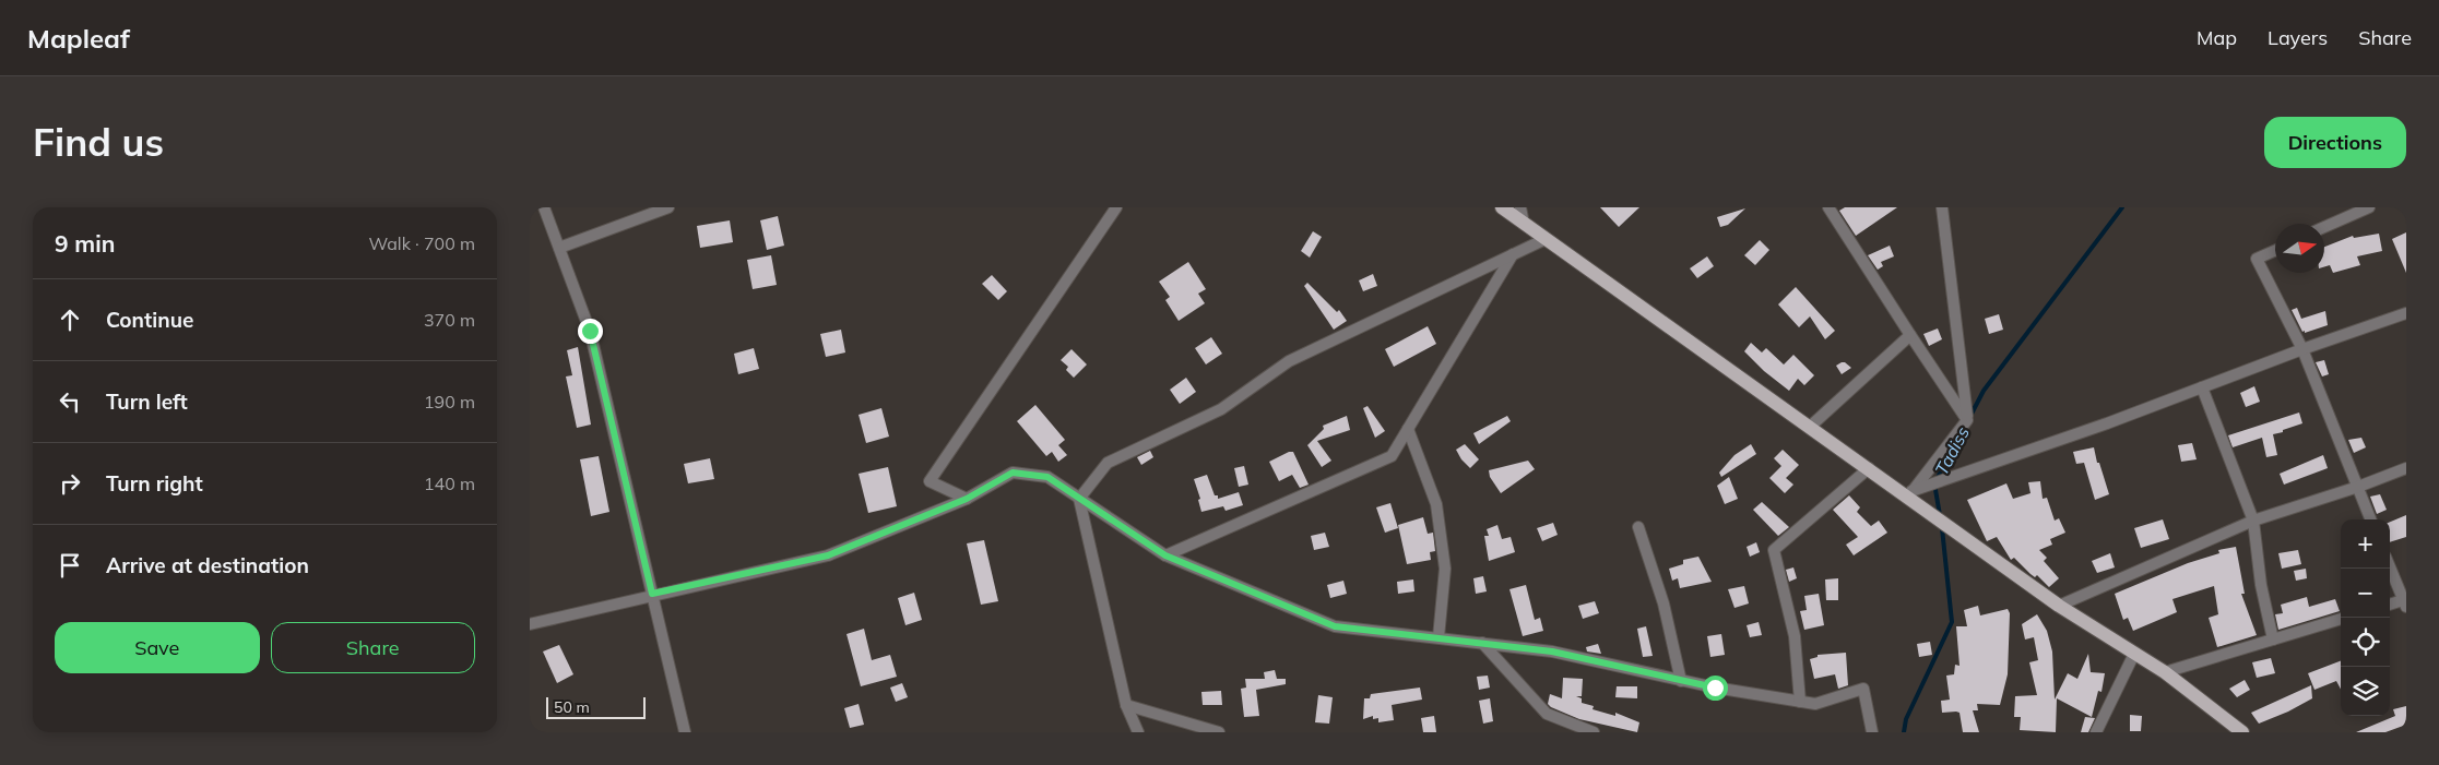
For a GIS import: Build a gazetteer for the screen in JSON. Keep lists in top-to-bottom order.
{
  "water": ["Tadiss"],
  "scale_bar": "50 m",
  "north": "right",
  "page": {
    "header": "Mapleaf",
    "nav": ["Map", "Layers", "Share"],
    "buttons": [
      "Directions",
      ["Save", "Share"]
    ],
    "title": "Find us",
    "heading": ["9 min", "Walk · 700 m"],
    "list": [
      ["Continue", "370 m"],
      ["Turn left", "190 m"],
      ["Turn right", "140 m"],
      "Arrive at destination"
    ],
    "map_buttons": ["+", "−"],
    "scale": "50 m"
  }
}
